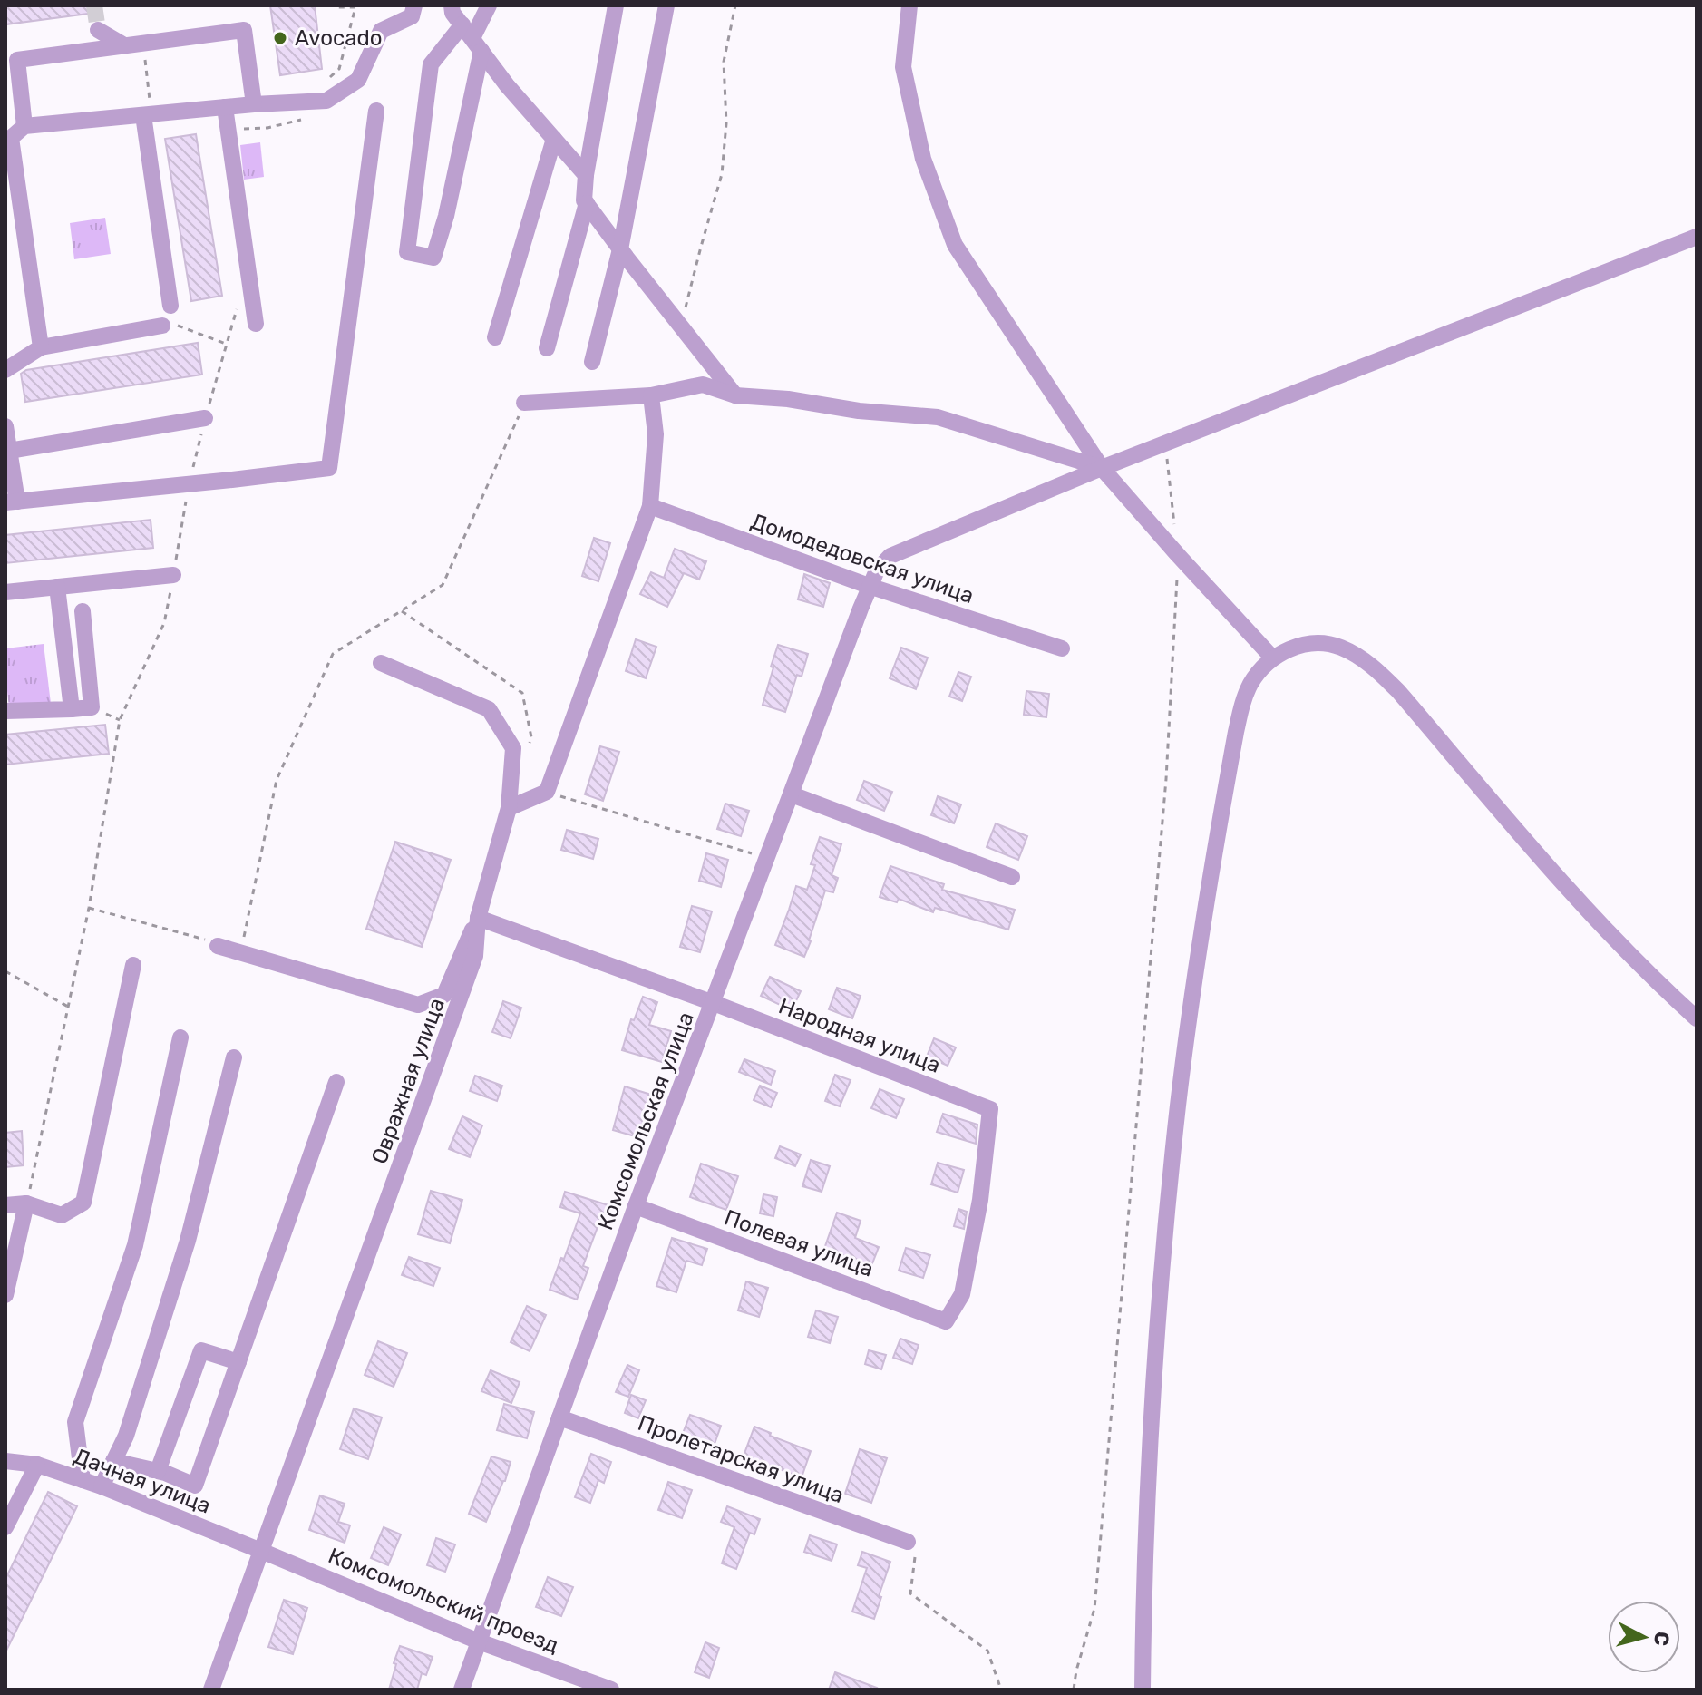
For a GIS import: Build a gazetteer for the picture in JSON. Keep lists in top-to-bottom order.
{
  "streets": {
    "street": [
      "Домодедовская улица",
      "Народная улица",
      "Овражная улица",
      "Комсомольская улица",
      "Полевая улица",
      "Пролетарская улица",
      "Дачная улица",
      "Комсомольский проезд"
    ]
  },
  "crossings": [
    ["Домодедовская улица", "Комсомольская улица"],
    ["Народная улица", "Овражная улица"],
    ["Народная улица", "Комсомольская улица"],
    ["Народная улица", "Полевая улица"],
    ["Овражная улица", "Дачная улица"],
    ["Овражная улица", "Комсомольский проезд"],
    ["Комсомольская улица", "Полевая улица"],
    ["Комсомольская улица", "Пролетарская улица"],
    ["Комсомольская улица", "Комсомольский проезд"],
    ["Дачная улица", "Комсомольский проезд"]
  ],
  "places": ["Avocado"],
  "north": "right"
}
